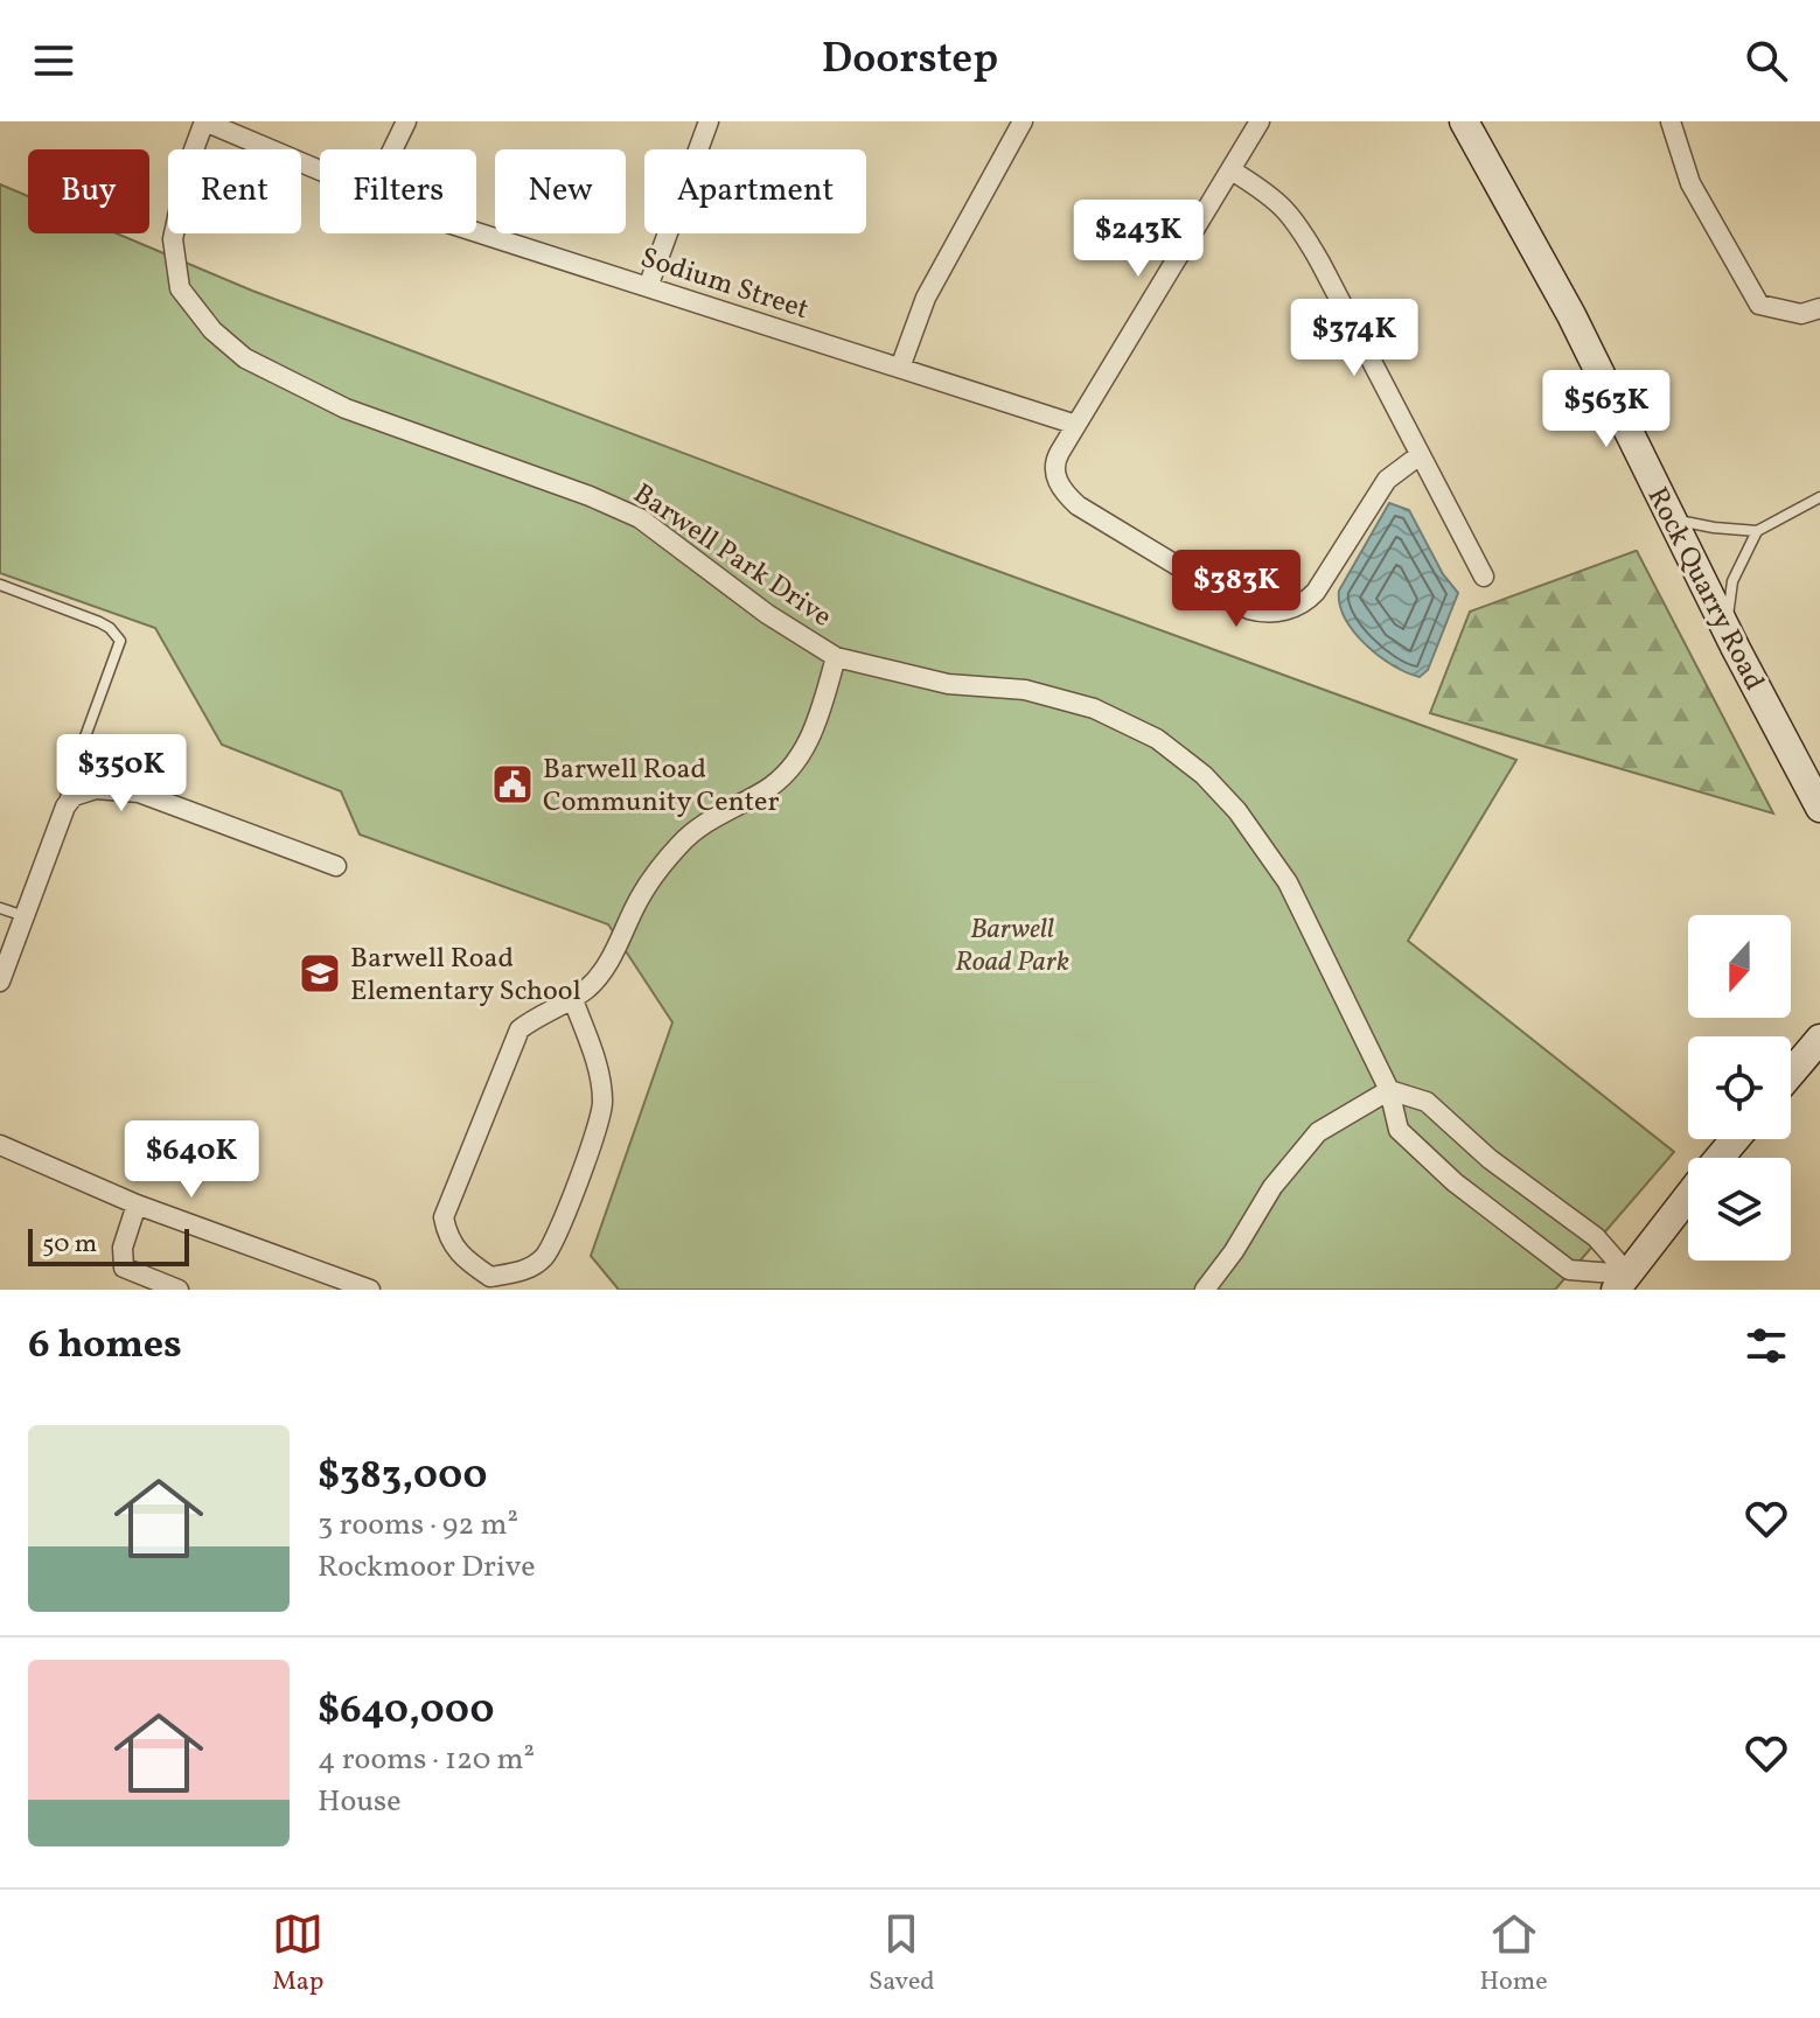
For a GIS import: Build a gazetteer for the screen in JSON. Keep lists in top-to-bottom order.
{
  "streets": {
    "main road": ["Rock Quarry Road"],
    "street": ["Sodium Street", "Barwell Park Drive"]
  },
  "crossings": [
    ["Sodium Street", "Barwell Park Drive"]
  ],
  "parks": ["Barwell Road Park"],
  "places": {
    "public building": ["Barwell Road Community Center"],
    "school or university": ["Barwell Road Elementary School"]
  },
  "scale_bar": "50 m",
  "north": "bottom",
  "page": {
    "header": "Doorstep",
    "chip": [
      "Buy",
      "Rent",
      "Filters",
      "New",
      "Apartment"
    ],
    "price": [
      "$243K",
      "$374K",
      "$563K",
      "$383K",
      "$350K",
      "$640K"
    ],
    "scale": "50 m",
    "heading": "6 homes",
    "list": [
      {
        "name": "$383,000",
        "note": "3 rooms · 92 m² · Rockmoor Drive"
      },
      {
        "name": "$640,000",
        "note": "4 rooms · 120 m² · House"
      }
    ],
    "tabs": ["Map", "Saved", "Home"]
  }
}
